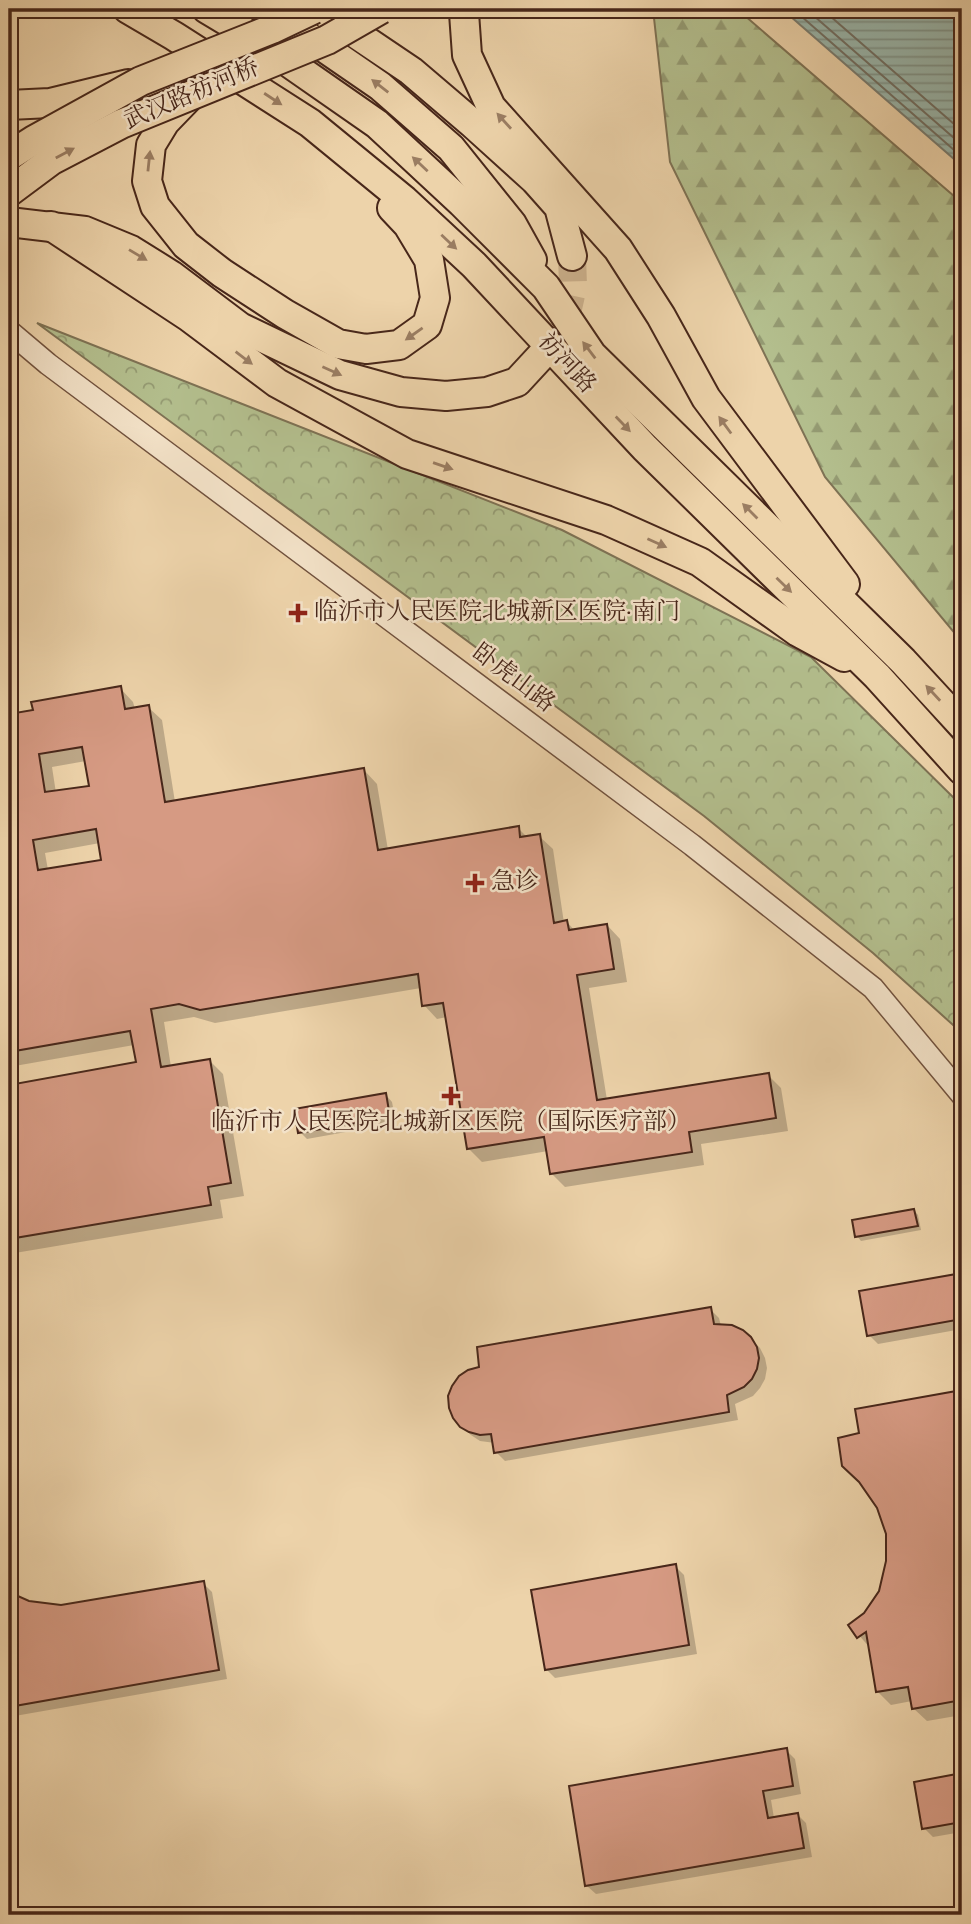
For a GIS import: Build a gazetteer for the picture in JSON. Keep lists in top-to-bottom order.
{
  "streets": {
    "main road": ["武汉路祊河桥", "祊河路"],
    "street": ["卧虎山路"]
  },
  "places": {
    "health": ["临沂市人民医院北城新区医院·南门", "急诊", "临沂市人民医院北城新区医院（国际医疗部）"]
  }
}
